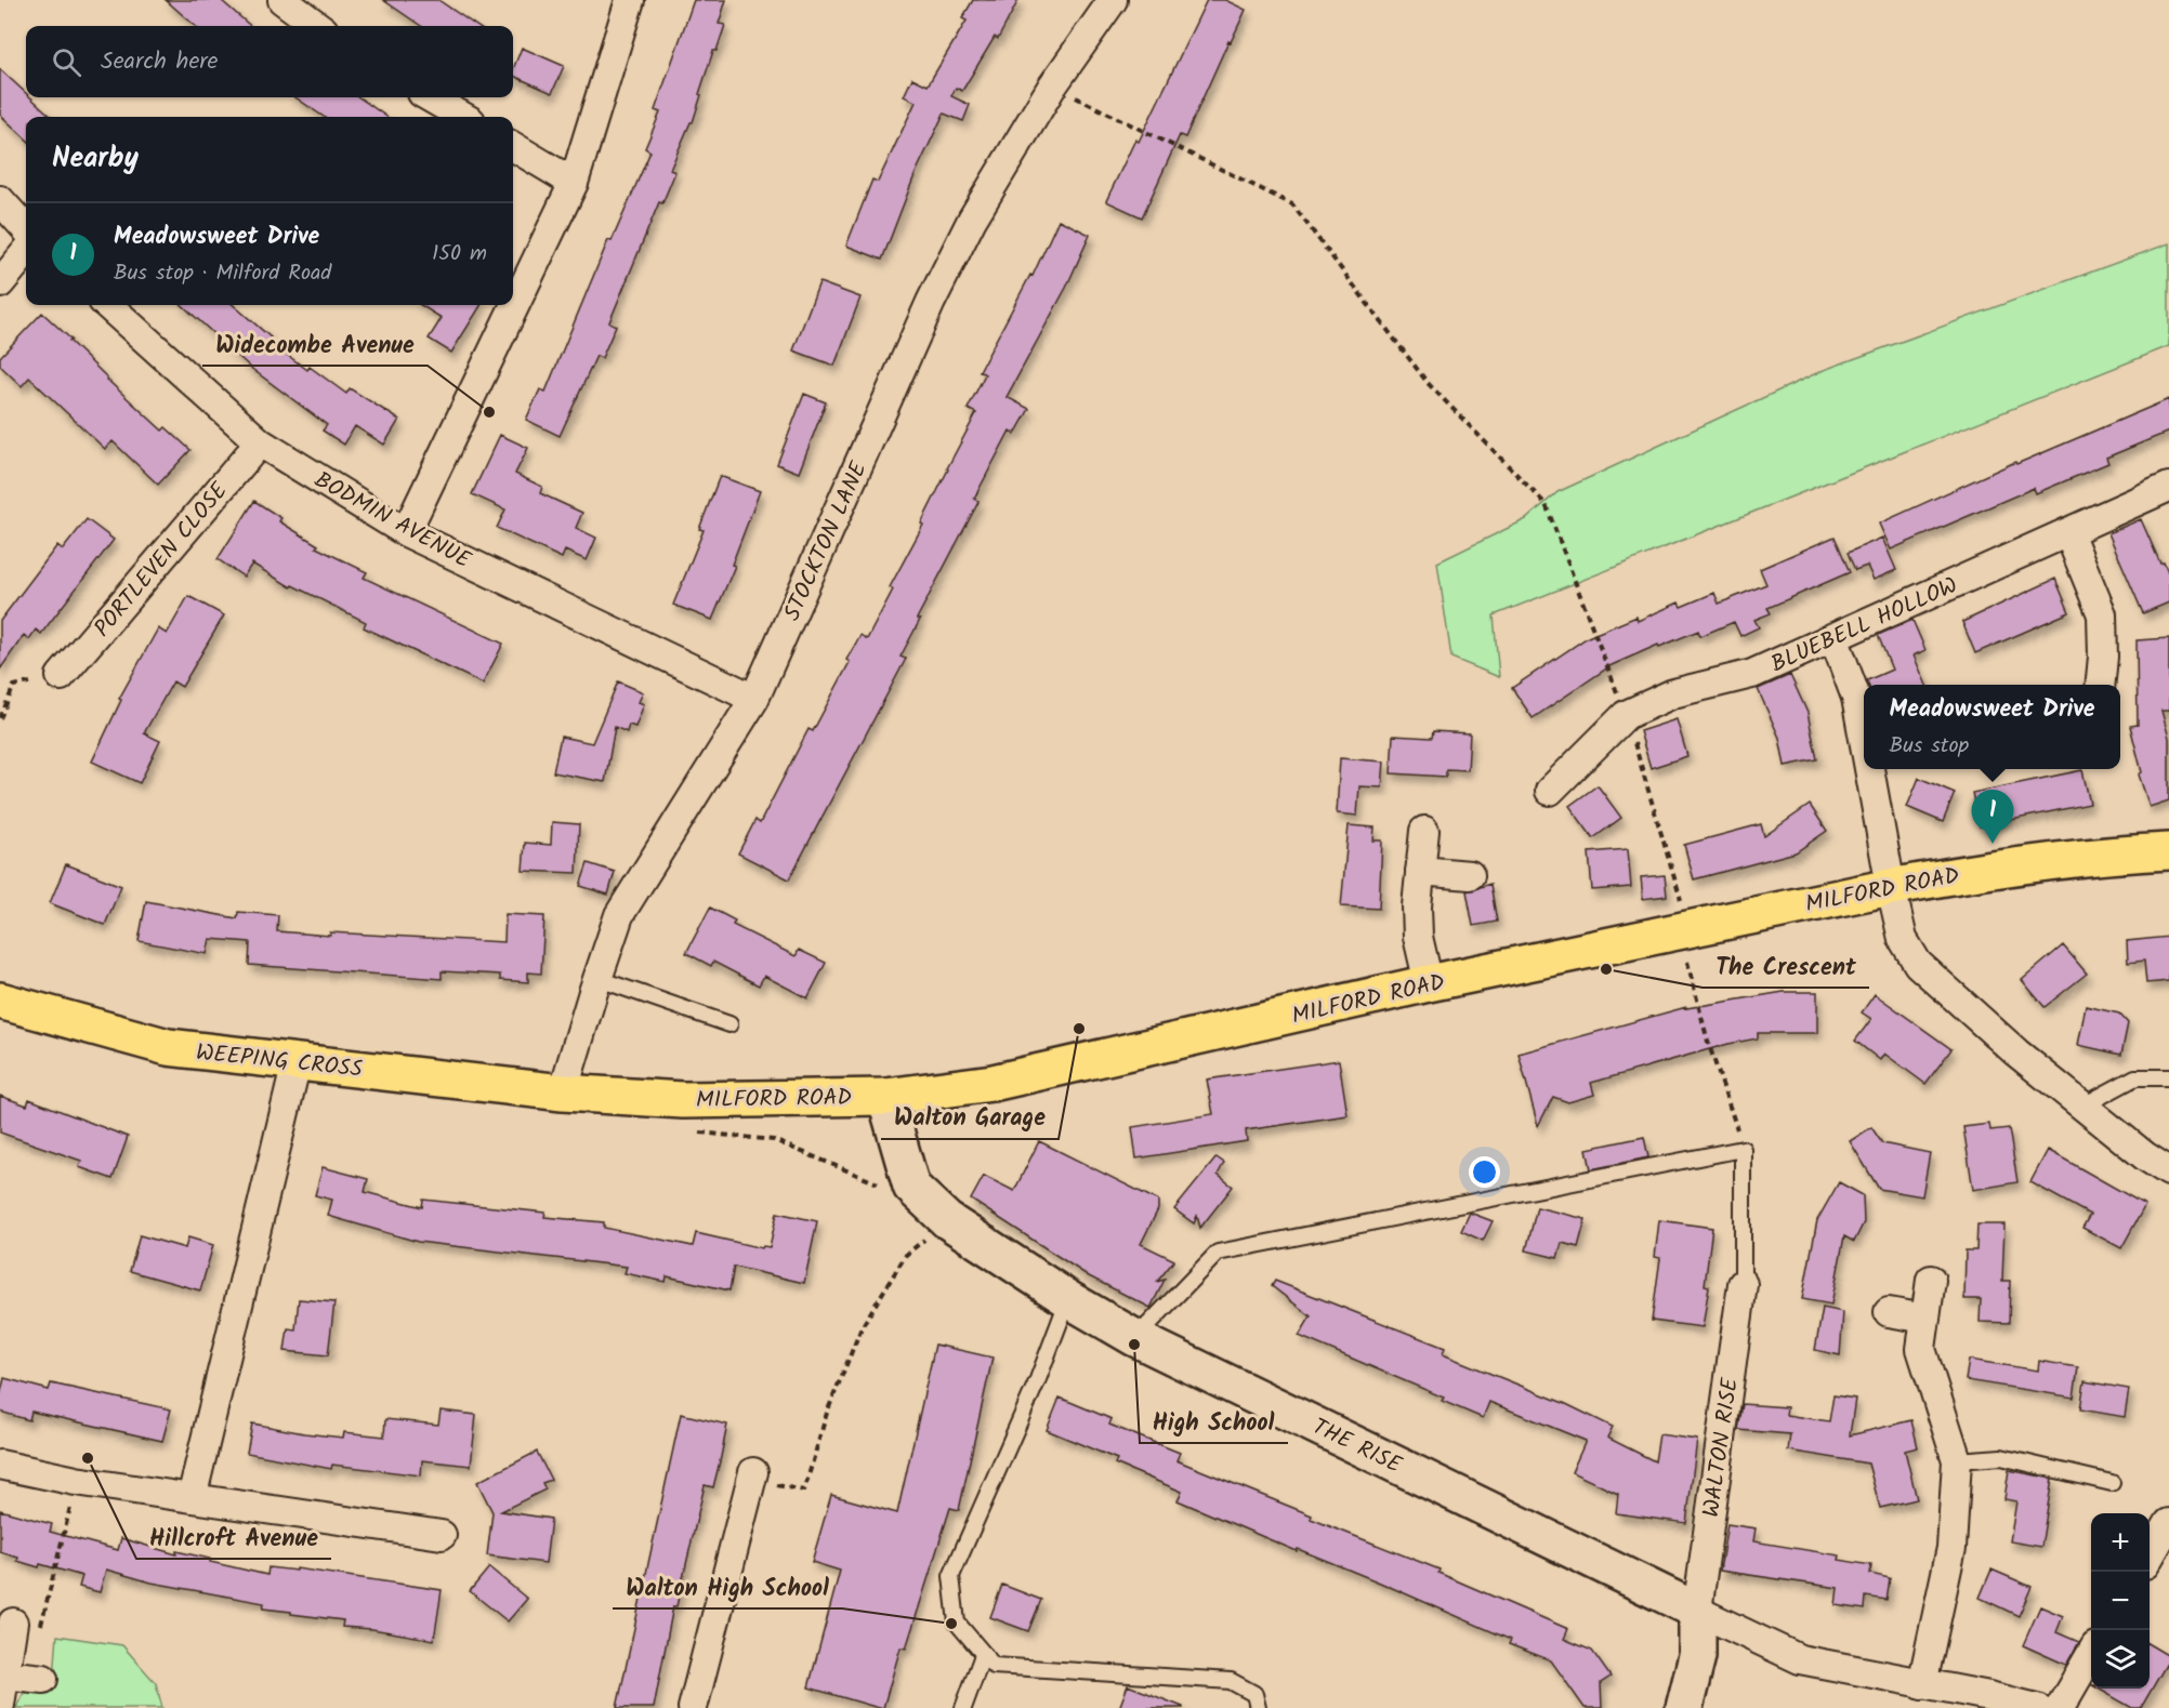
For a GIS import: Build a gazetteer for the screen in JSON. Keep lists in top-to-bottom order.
{
  "streets": {
    "highway": ["MILFORD ROAD", "WEEPING CROSS"],
    "street": [
      "BODMIN AVENUE",
      "STOCKTON LANE",
      "PORTLEVEN CLOSE",
      "BLUEBELL HOLLOW",
      "THE RISE",
      "WALTON RISE"
    ]
  },
  "crossings": [
    ["BODMIN AVENUE", "STOCKTON LANE"],
    ["BODMIN AVENUE", "PORTLEVEN CLOSE"],
    ["STOCKTON LANE", "MILFORD ROAD"],
    ["STOCKTON LANE", "WEEPING CROSS"],
    ["MILFORD ROAD", "WEEPING CROSS"],
    ["MILFORD ROAD", "THE RISE"],
    ["THE RISE", "WALTON RISE"]
  ],
  "places": [
    "Widecombe Avenue",
    "The Crescent",
    "Walton Garage",
    "High School",
    "Hillcroft Avenue",
    "Walton High School"
  ],
  "page": {
    "search": "Search here",
    "heading": "Nearby",
    "list": [
      {
        "mark": "1",
        "name": "Meadowsweet Drive",
        "note": "Bus stop · Milford Road",
        "value": "150 m"
      }
    ],
    "popup": ["Meadowsweet Drive", "Bus stop"],
    "pins": "1",
    "map_buttons": ["+", "−"]
  }
}
